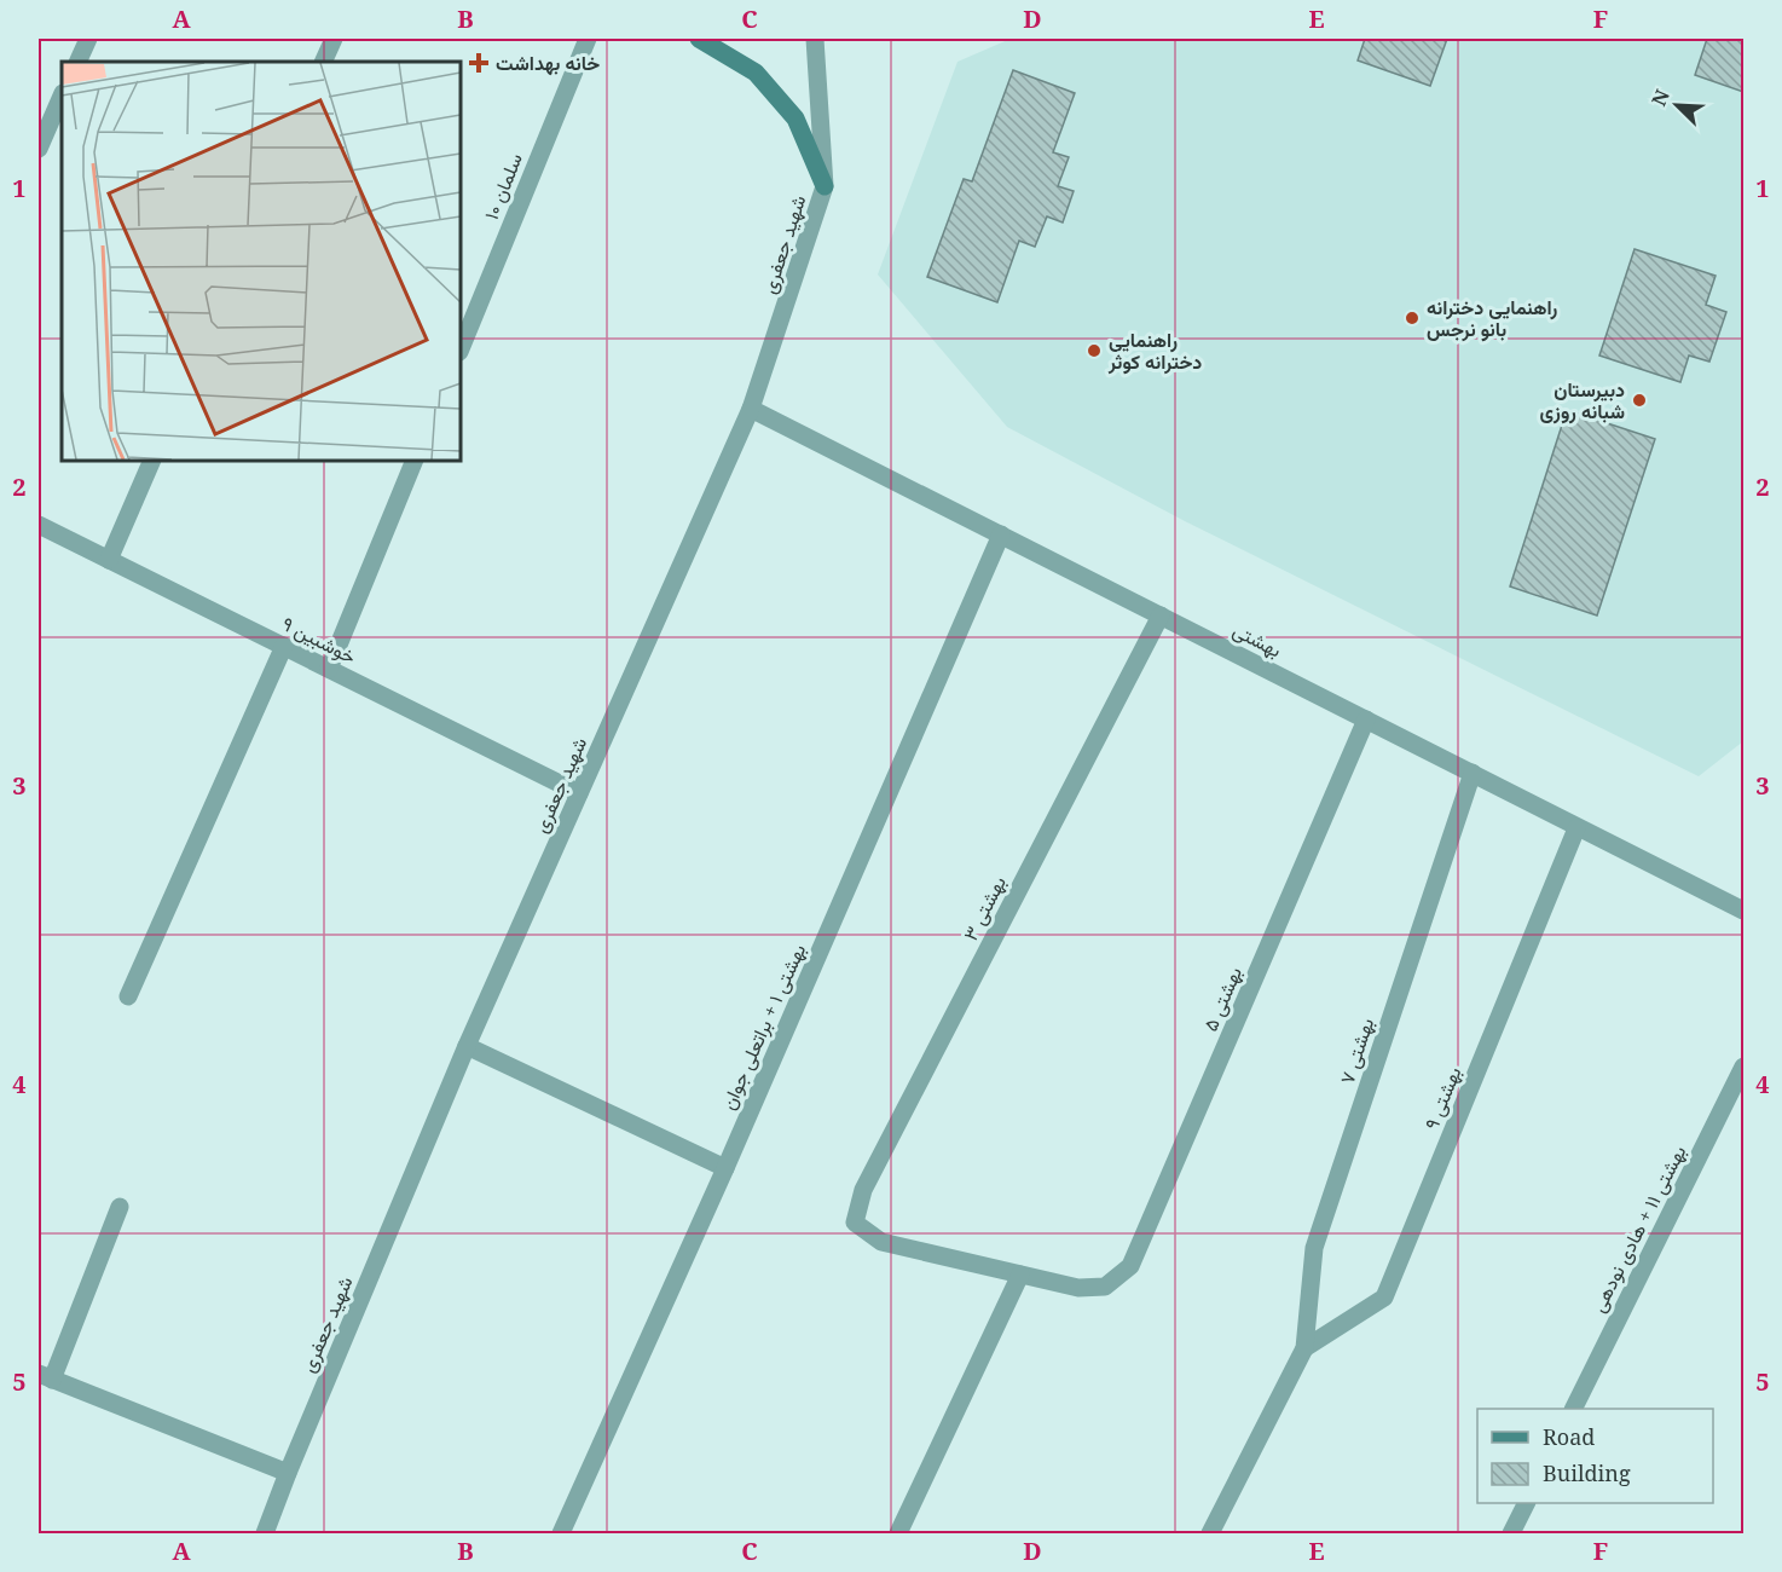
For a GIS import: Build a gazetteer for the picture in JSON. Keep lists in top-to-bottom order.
{
  "streets": {
    "street": [
      "سلمان ۱۰",
      "شهید جعفری",
      "خوشبین ۹",
      "بهشتی",
      "بهشتی ۳",
      "بهشتی ۵",
      "بهشتی ۱ + براتعلی جوان",
      "بهشتی ۷",
      "بهشتی ۹",
      "بهشتی ۱۱ + هادی نودهی"
    ]
  },
  "crossings": [
    ["شهید جعفری", "خوشبین ۹"],
    ["شهید جعفری", "بهشتی"],
    ["بهشتی", "بهشتی ۳"],
    ["بهشتی", "بهشتی ۵"],
    ["بهشتی", "بهشتی ۱ + براتعلی جوان"],
    ["بهشتی", "بهشتی ۷"],
    ["بهشتی", "بهشتی ۹"],
    ["بهشتی ۳", "بهشتی ۵"],
    ["بهشتی ۷", "بهشتی ۹"]
  ],
  "places": {
    "health": ["خانه بهداشت"],
    "other": ["راهنمایی دخترانه بانو نرجس", "راهنمایی دخترانه کوثر", "دبیرستان شبانه روزی"]
  },
  "legend": ["Road", "Building"],
  "north": "top left",
  "grid": {
    "columns": [
      "A",
      "B",
      "C",
      "D",
      "E",
      "F"
    ],
    "rows": [
      "1",
      "2",
      "3",
      "4",
      "5"
    ]
  }
}
